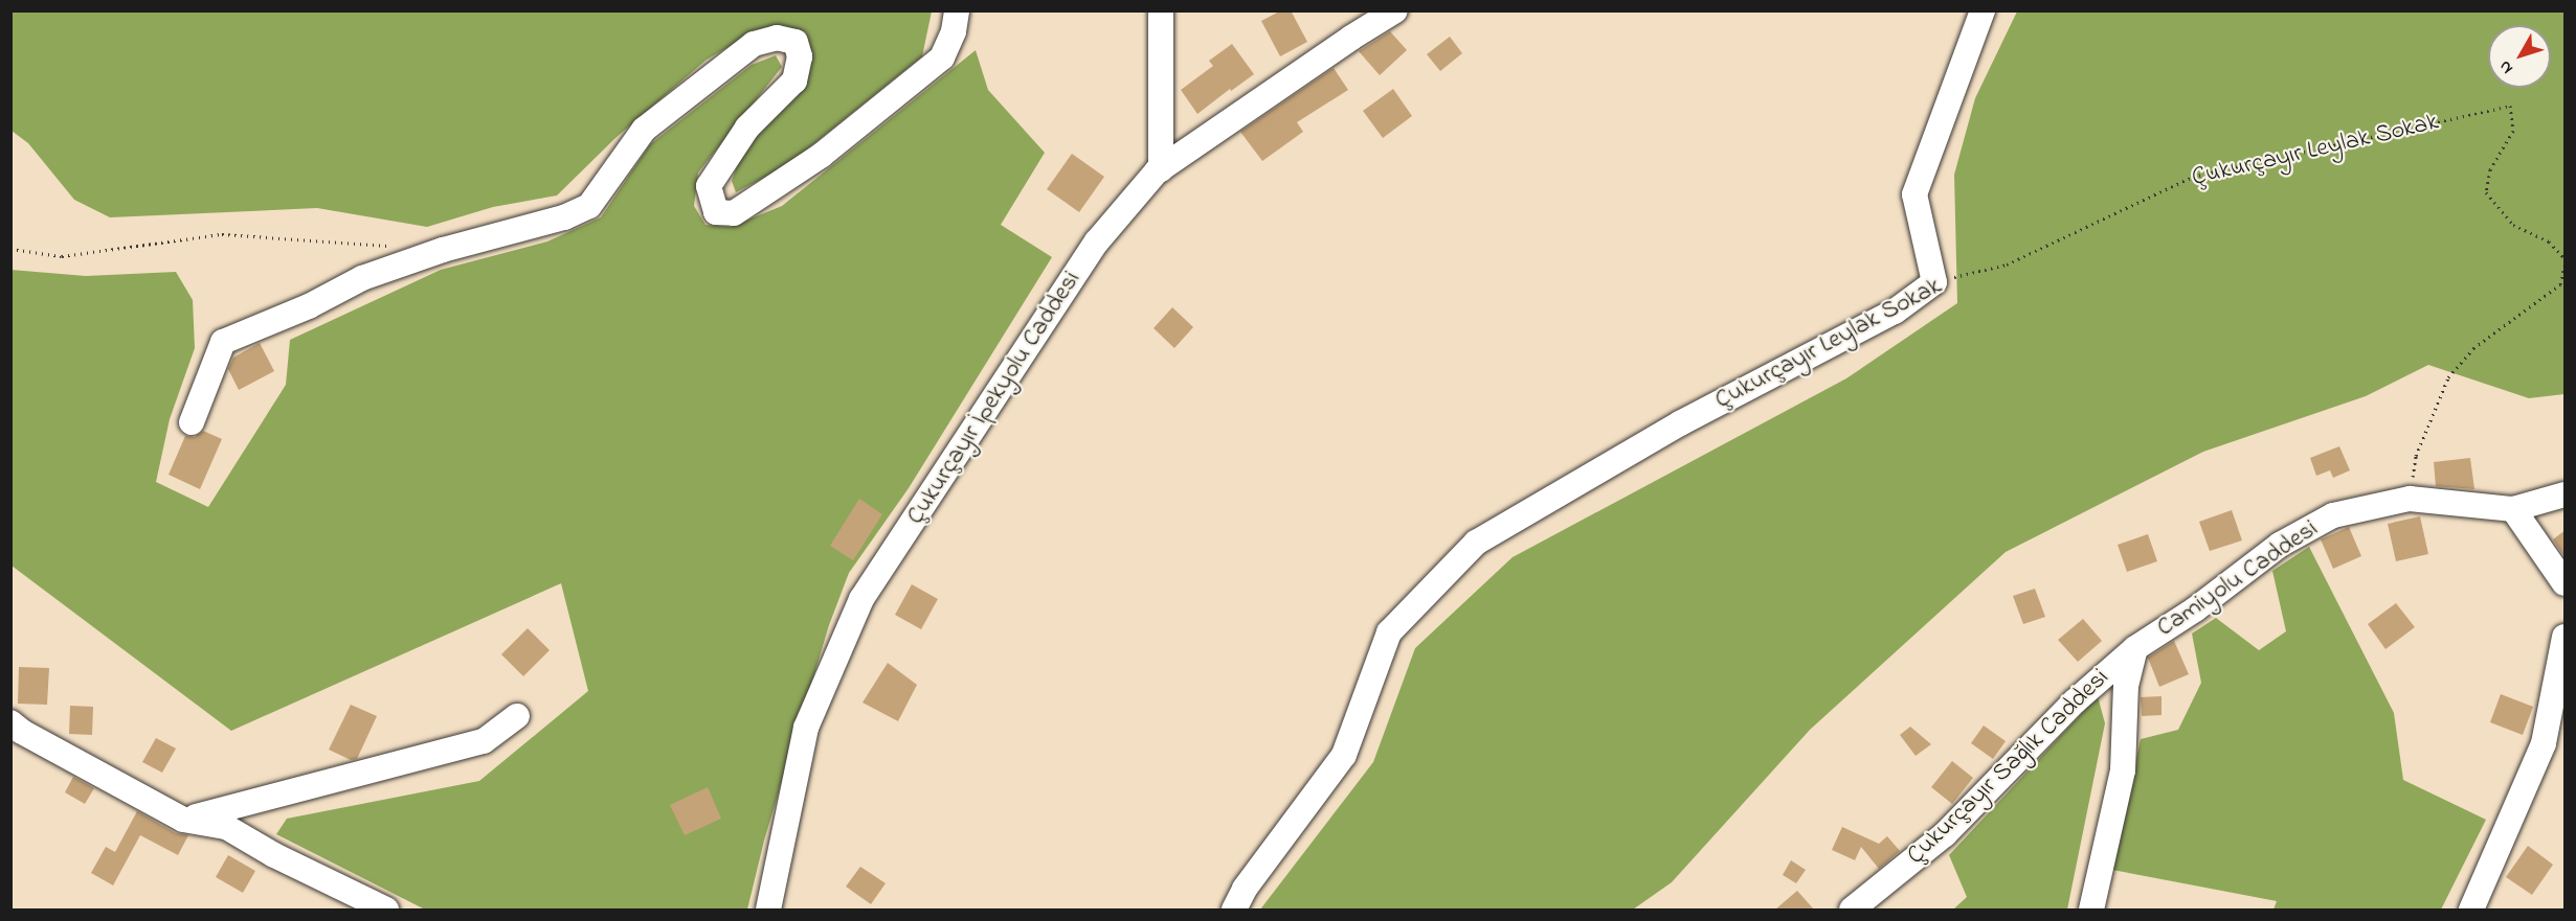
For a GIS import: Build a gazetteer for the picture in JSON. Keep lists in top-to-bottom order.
{
  "streets": {
    "street": [
      "Çukurçayır Leylak Sokak",
      "Çukurçayır İpekyolu Caddesi",
      "Camiyolu Caddesi",
      "Çukurçayır Sağlık Caddesi"
    ]
  },
  "crossings": [
    ["Camiyolu Caddesi", "Çukurçayır Sağlık Caddesi"]
  ],
  "north": "bottom left"
}
